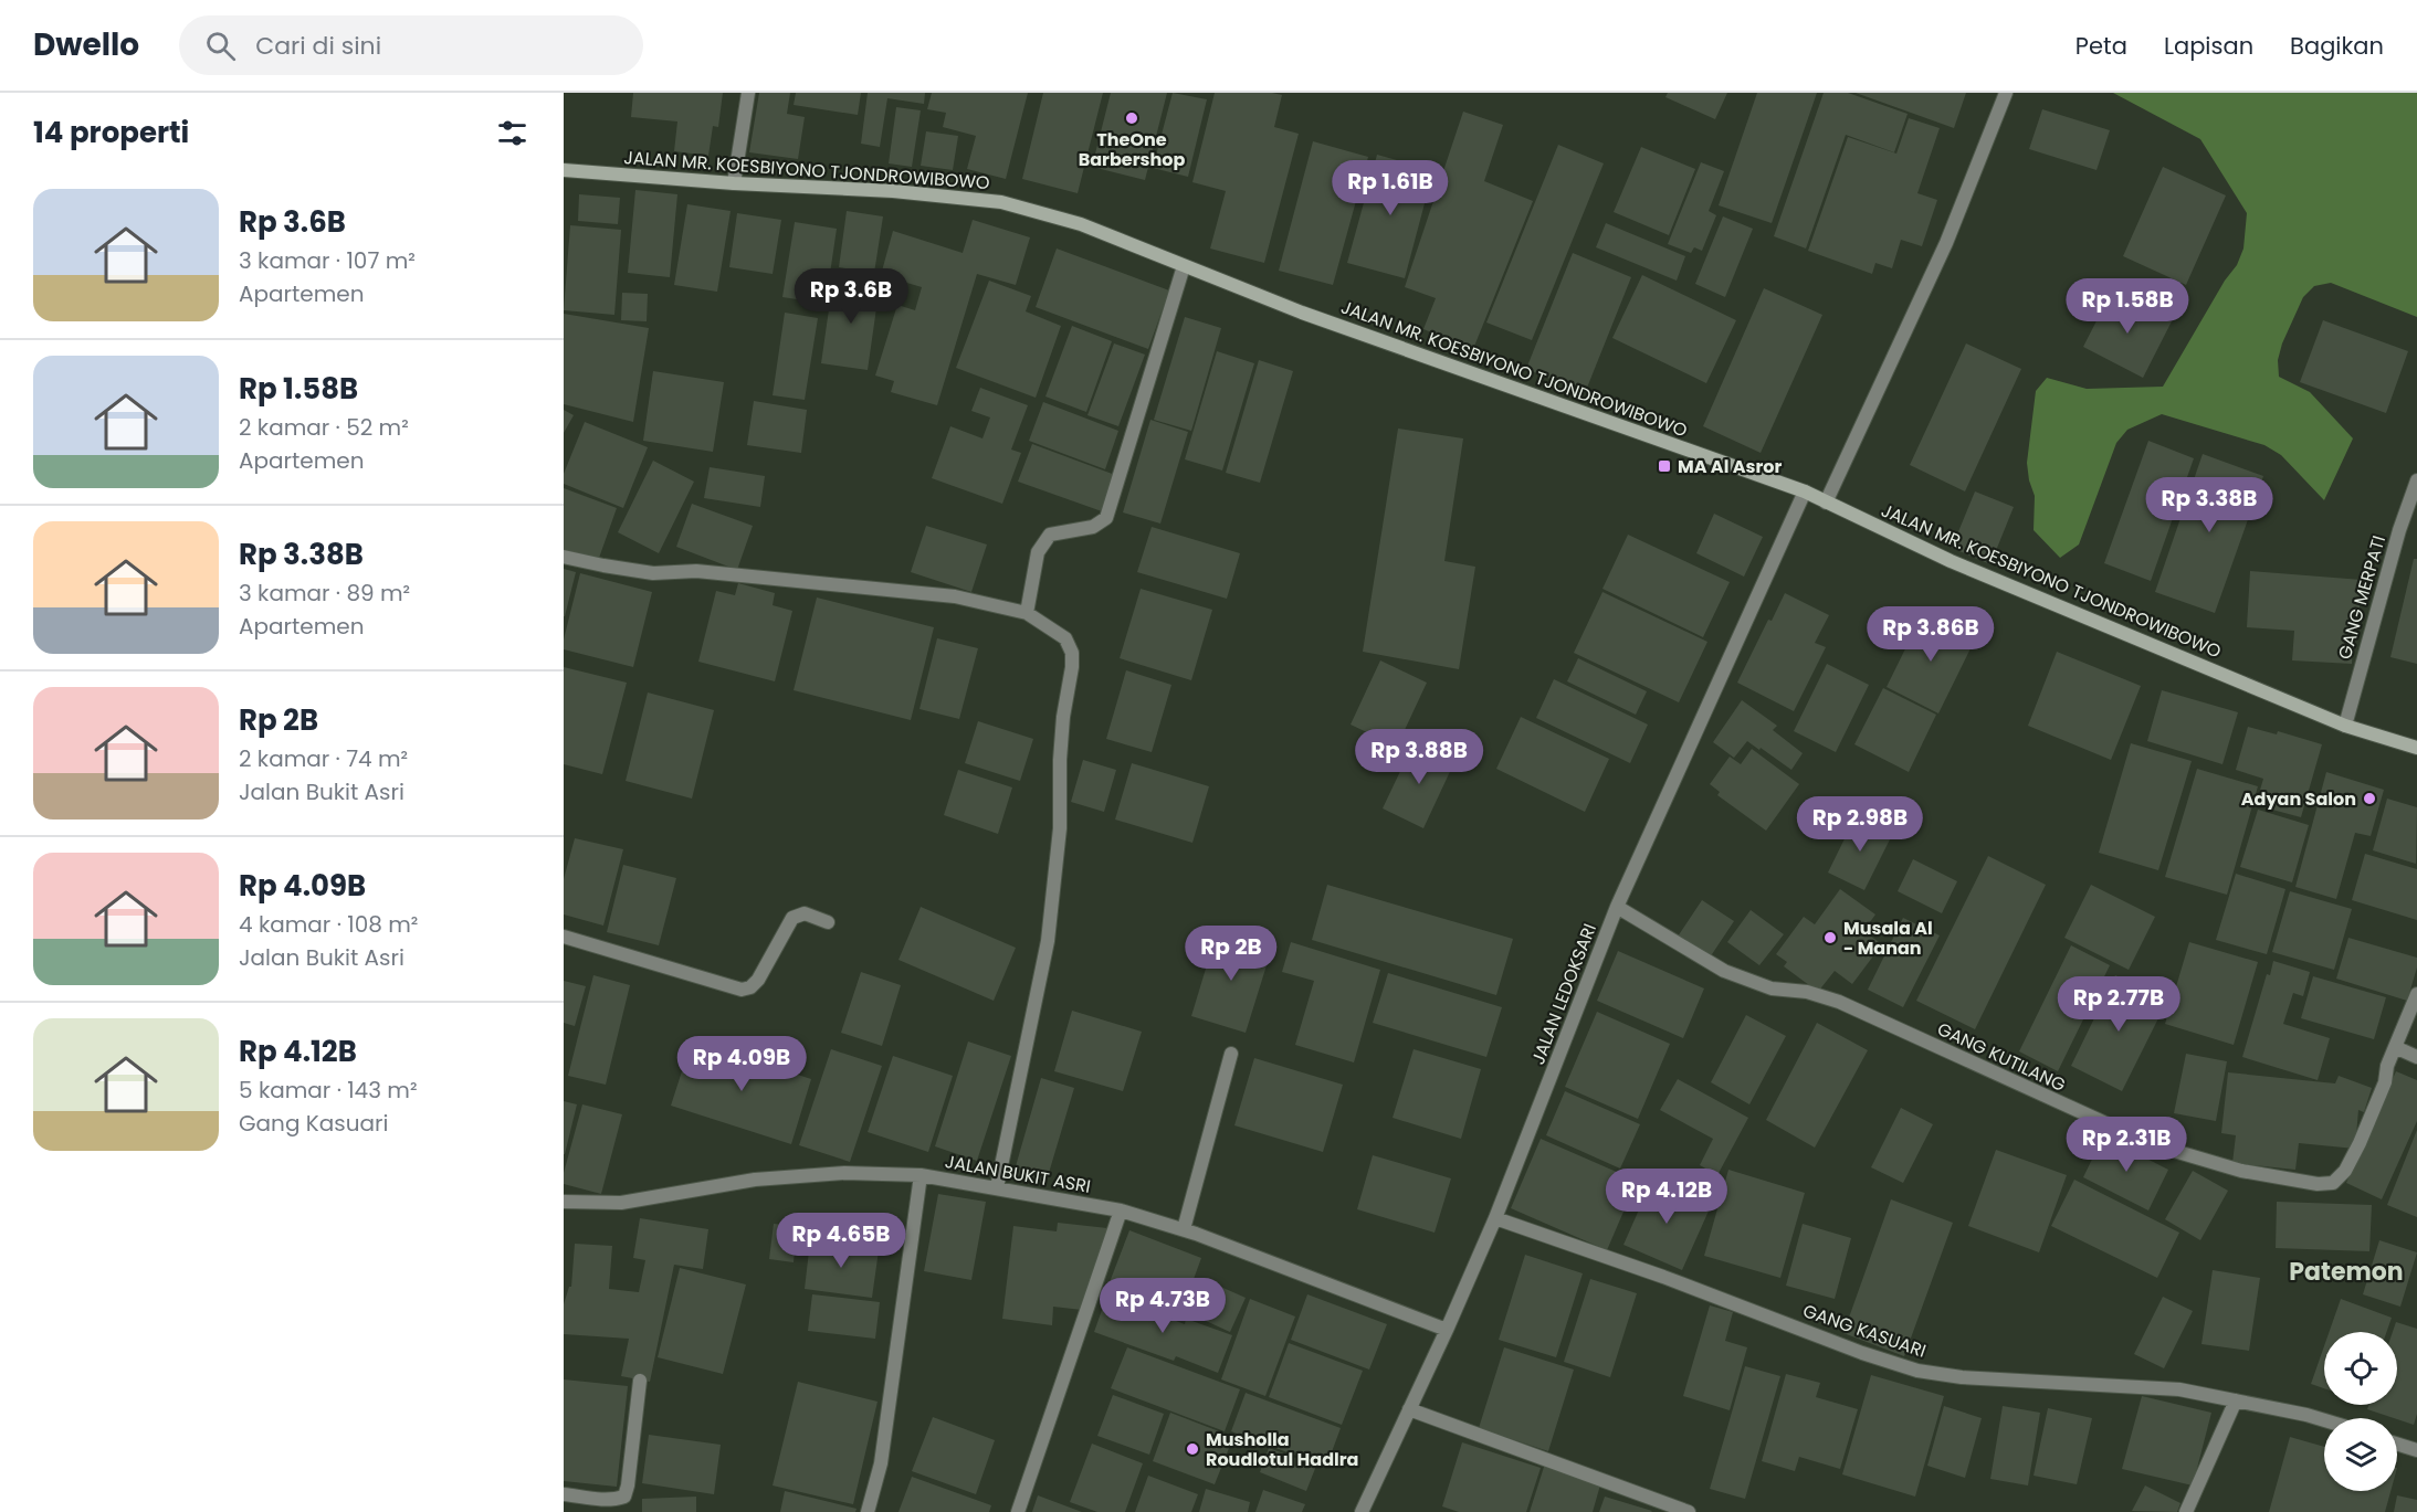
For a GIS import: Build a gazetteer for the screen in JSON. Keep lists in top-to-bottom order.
{
  "streets": {
    "main road": ["JALAN MR. KOESBIYONO TJONDROWIBOWO"],
    "street": [
      "GANG MERPATI",
      "JALAN LEDOKSARI",
      "GANG KUTILANG",
      "JALAN BUKIT ASRI",
      "GANG KASUARI"
    ]
  },
  "crossings": [
    ["JALAN MR. KOESBIYONO TJONDROWIBOWO", "GANG MERPATI"],
    ["JALAN MR. KOESBIYONO TJONDROWIBOWO", "JALAN LEDOKSARI"],
    ["JALAN LEDOKSARI", "GANG KUTILANG"],
    ["JALAN LEDOKSARI", "JALAN BUKIT ASRI"],
    ["JALAN LEDOKSARI", "GANG KASUARI"]
  ],
  "districts": ["Patemon"],
  "places": {
    "other": [
      "TheOne Barbershop",
      "Adyan Salon",
      "Musala Al - Manan",
      "Musholla Roudlotul Hadlra"
    ],
    "transit": ["MA Al Asror"]
  },
  "page": {
    "header": "Dwello",
    "search": "Cari di sini",
    "nav": ["Peta", "Lapisan", "Bagikan"],
    "heading": "14 properti",
    "price": [
      "Rp 1.61B",
      "Rp 3.6B",
      "Rp 1.58B",
      "Rp 3.38B",
      "Rp 3.86B",
      "Rp 3.88B",
      "Rp 2.98B",
      "Rp 2B",
      "Rp 2.77B",
      "Rp 4.09B",
      "Rp 2.31B",
      "Rp 4.12B",
      "Rp 4.65B",
      "Rp 4.73B"
    ],
    "list": [
      {
        "name": "Rp 3.6B",
        "note": "3 kamar · 107 m² · Apartemen"
      },
      {
        "name": "Rp 1.58B",
        "note": "2 kamar · 52 m² · Apartemen"
      },
      {
        "name": "Rp 3.38B",
        "note": "3 kamar · 89 m² · Apartemen"
      },
      {
        "name": "Rp 2B",
        "note": "2 kamar · 74 m² · Jalan Bukit Asri"
      },
      {
        "name": "Rp 4.09B",
        "note": "4 kamar · 108 m² · Jalan Bukit Asri"
      },
      {
        "name": "Rp 4.12B",
        "note": "5 kamar · 143 m² · Gang Kasuari"
      }
    ]
  }
}
